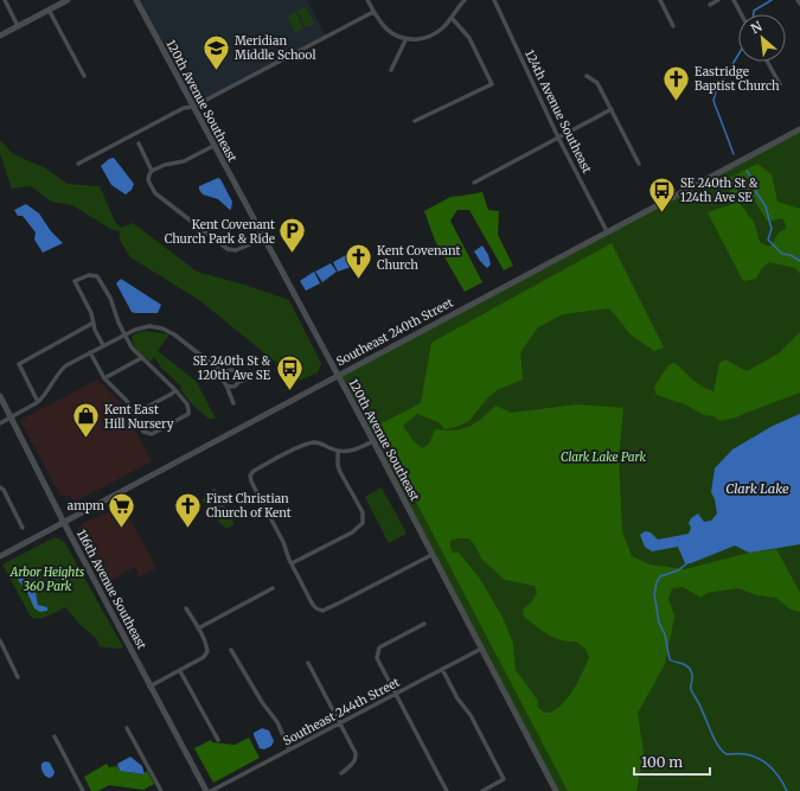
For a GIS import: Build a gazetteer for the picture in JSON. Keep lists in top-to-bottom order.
{
  "streets": {
    "main road": ["120th Avenue Southeast", "Southeast 240th Street", "116th Avenue Southeast"],
    "street": ["124th Avenue Southeast", "Southeast 244th Street"]
  },
  "crossings": [
    ["120th Avenue Southeast", "Southeast 240th Street"],
    ["120th Avenue Southeast", "Southeast 244th Street"],
    ["124th Avenue Southeast", "Southeast 240th Street"],
    ["Southeast 240th Street", "116th Avenue Southeast"]
  ],
  "water": ["Clark Lake"],
  "parks": ["Clark Lake Park", "Arbor Heights 360 Park"],
  "places": {
    "school or university": ["Meridian Middle School"],
    "church": ["Eastridge Baptist Church", "Kent Covenant Church", "First Christian Church of Kent"],
    "bus stop": ["SE 240th St & 124th Ave SE", "SE 240th St & 120th Ave SE"],
    "parking": ["Kent Covenant Church Park & Ride"],
    "shop": ["Kent East Hill Nursery"],
    "supermarket": ["ampm"]
  },
  "scale_bar": "100 m",
  "north": "top left"
}
